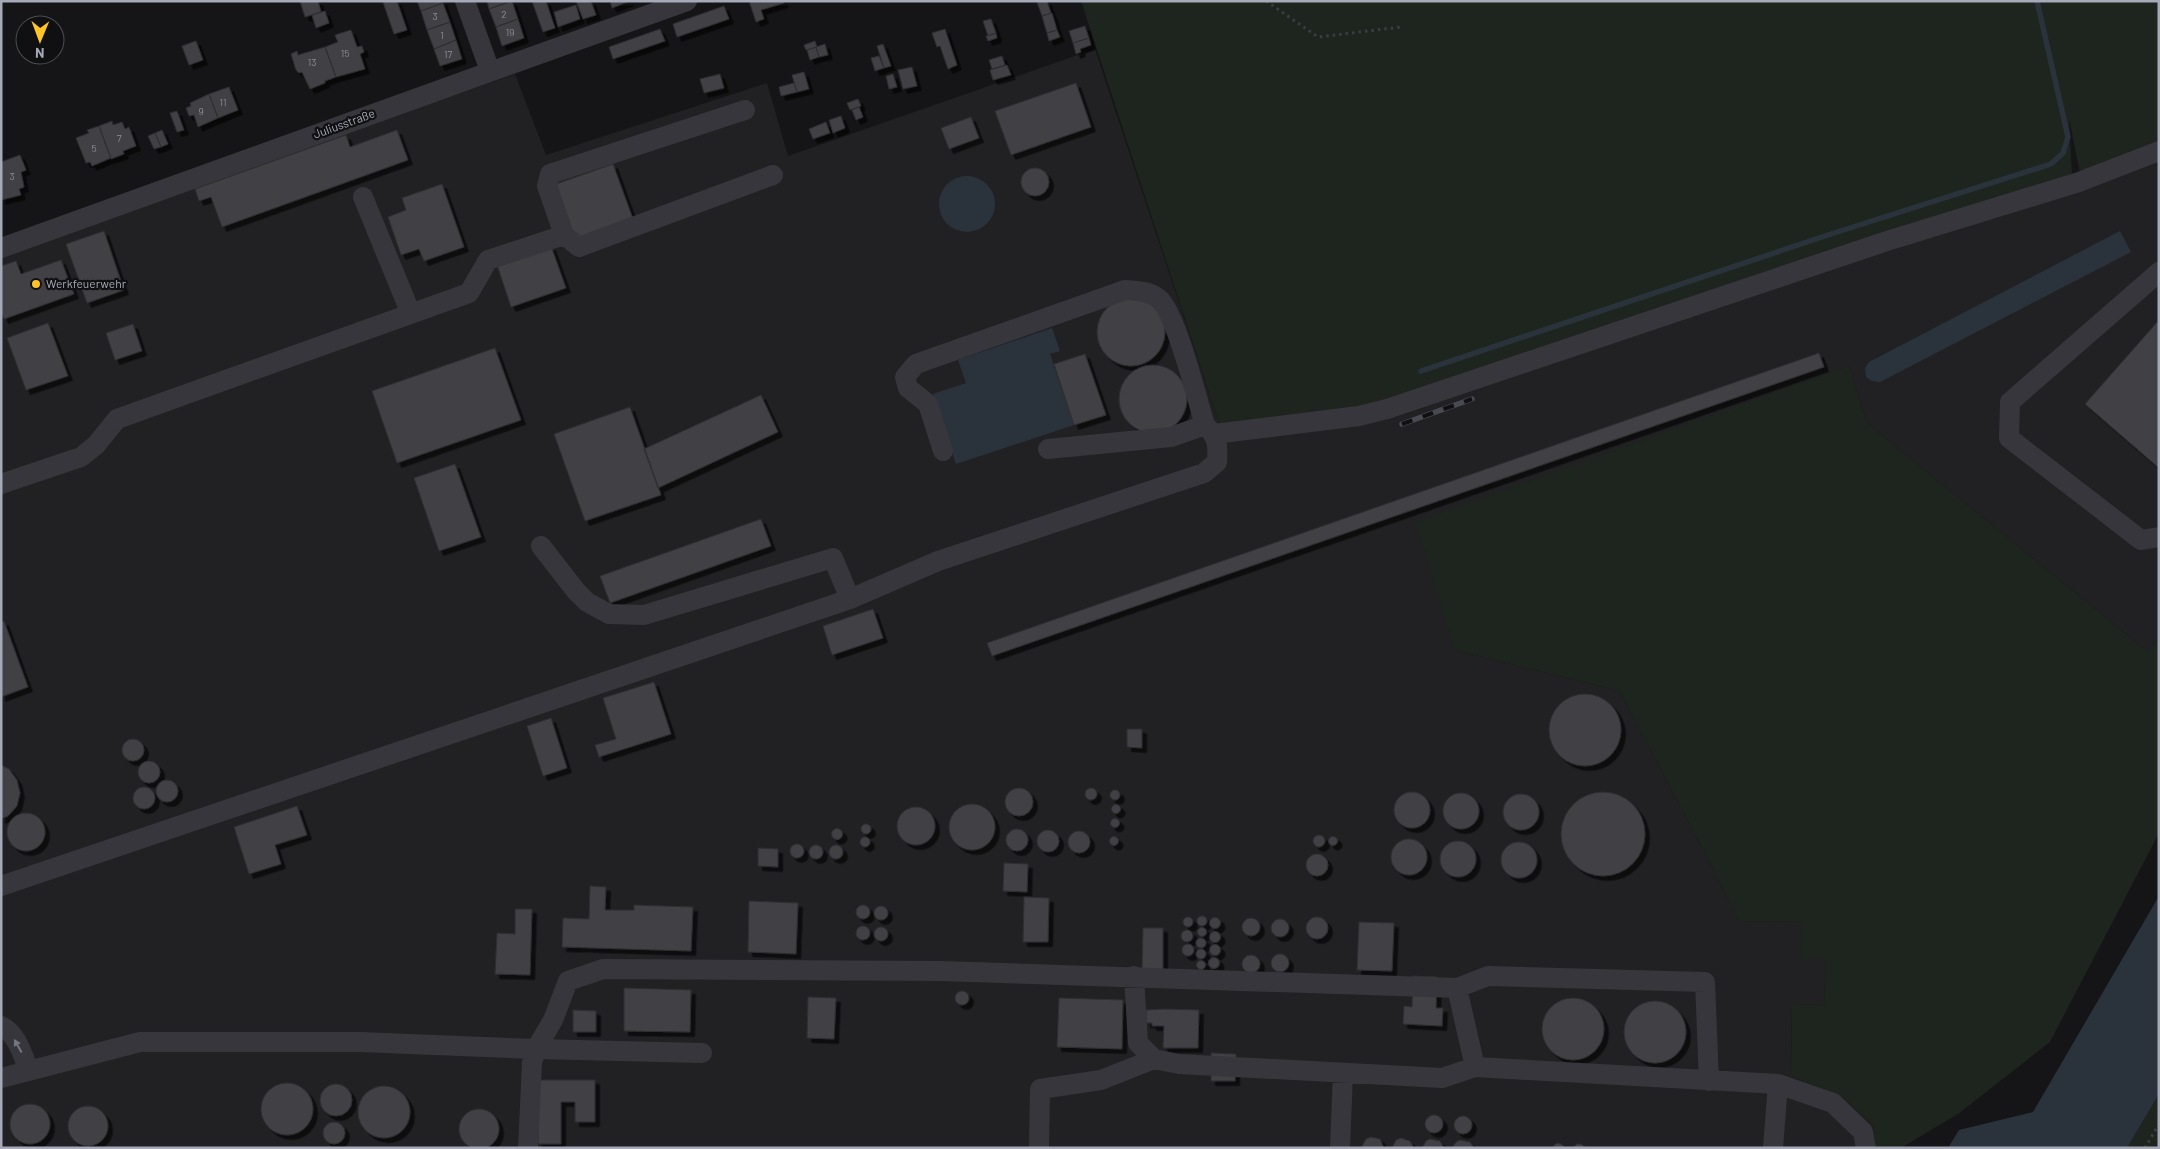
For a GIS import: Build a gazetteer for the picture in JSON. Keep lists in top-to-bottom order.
{
  "streets": {
    "street": ["Juliusstraße"]
  },
  "places": ["Werkfeuerwehr"],
  "house_numbers": [
    "2",
    "3",
    "19",
    "1",
    "15",
    "17",
    "13",
    "11",
    "9",
    "7",
    "5",
    "3"
  ],
  "north": "bottom"
}
